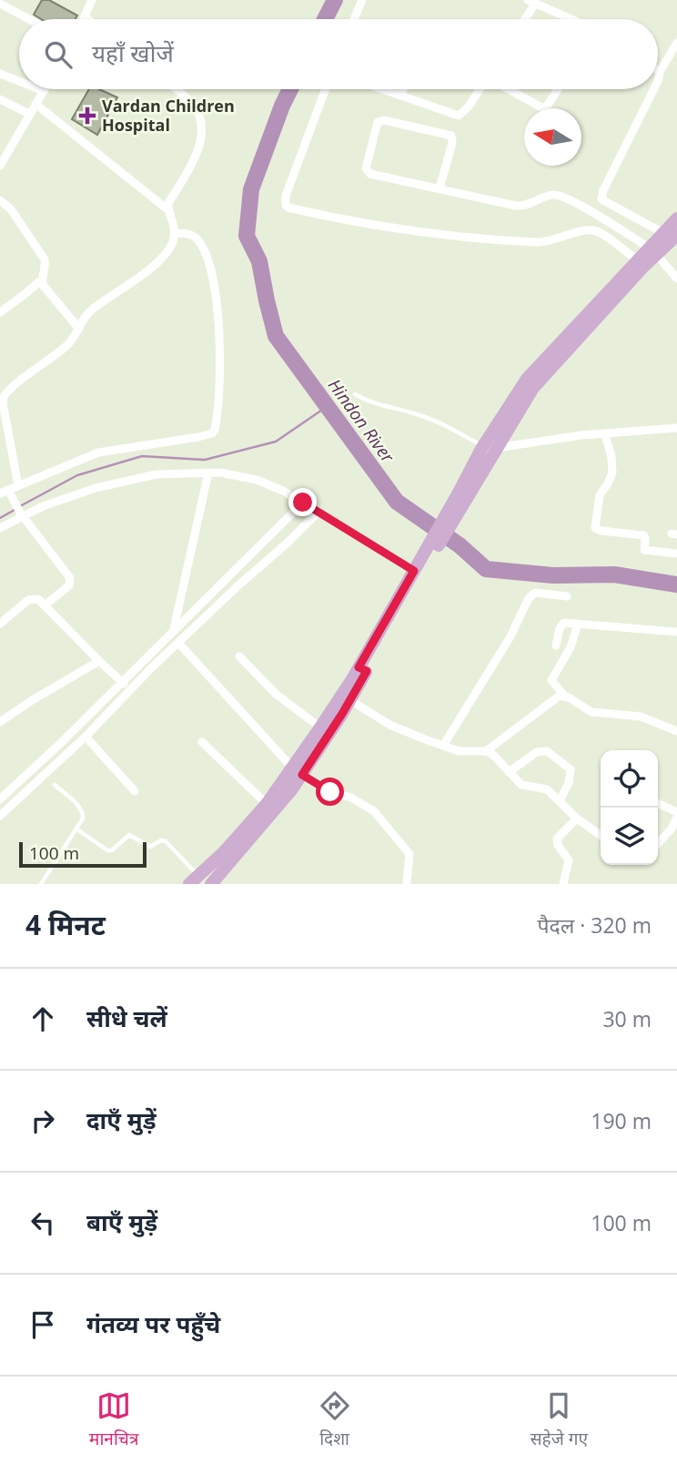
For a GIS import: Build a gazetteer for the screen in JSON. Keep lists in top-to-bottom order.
{
  "water": ["Hindon River"],
  "places": {
    "health": ["Vardan Children Hospital"]
  },
  "scale_bar": "100 m",
  "north": "left",
  "page": {
    "search": "यहाँ खोजें",
    "scale": "100 m",
    "heading": ["4 मिनट", "पैदल · 320 m"],
    "list": [
      ["सीधे चलें", "30 m"],
      ["दाएँ मुड़ें", "190 m"],
      ["बाएँ मुड़ें", "100 m"],
      "गंतव्य पर पहुँचे"
    ],
    "nav": ["मानचित्र", "दिशा", "सहेजे गए"]
  }
}
